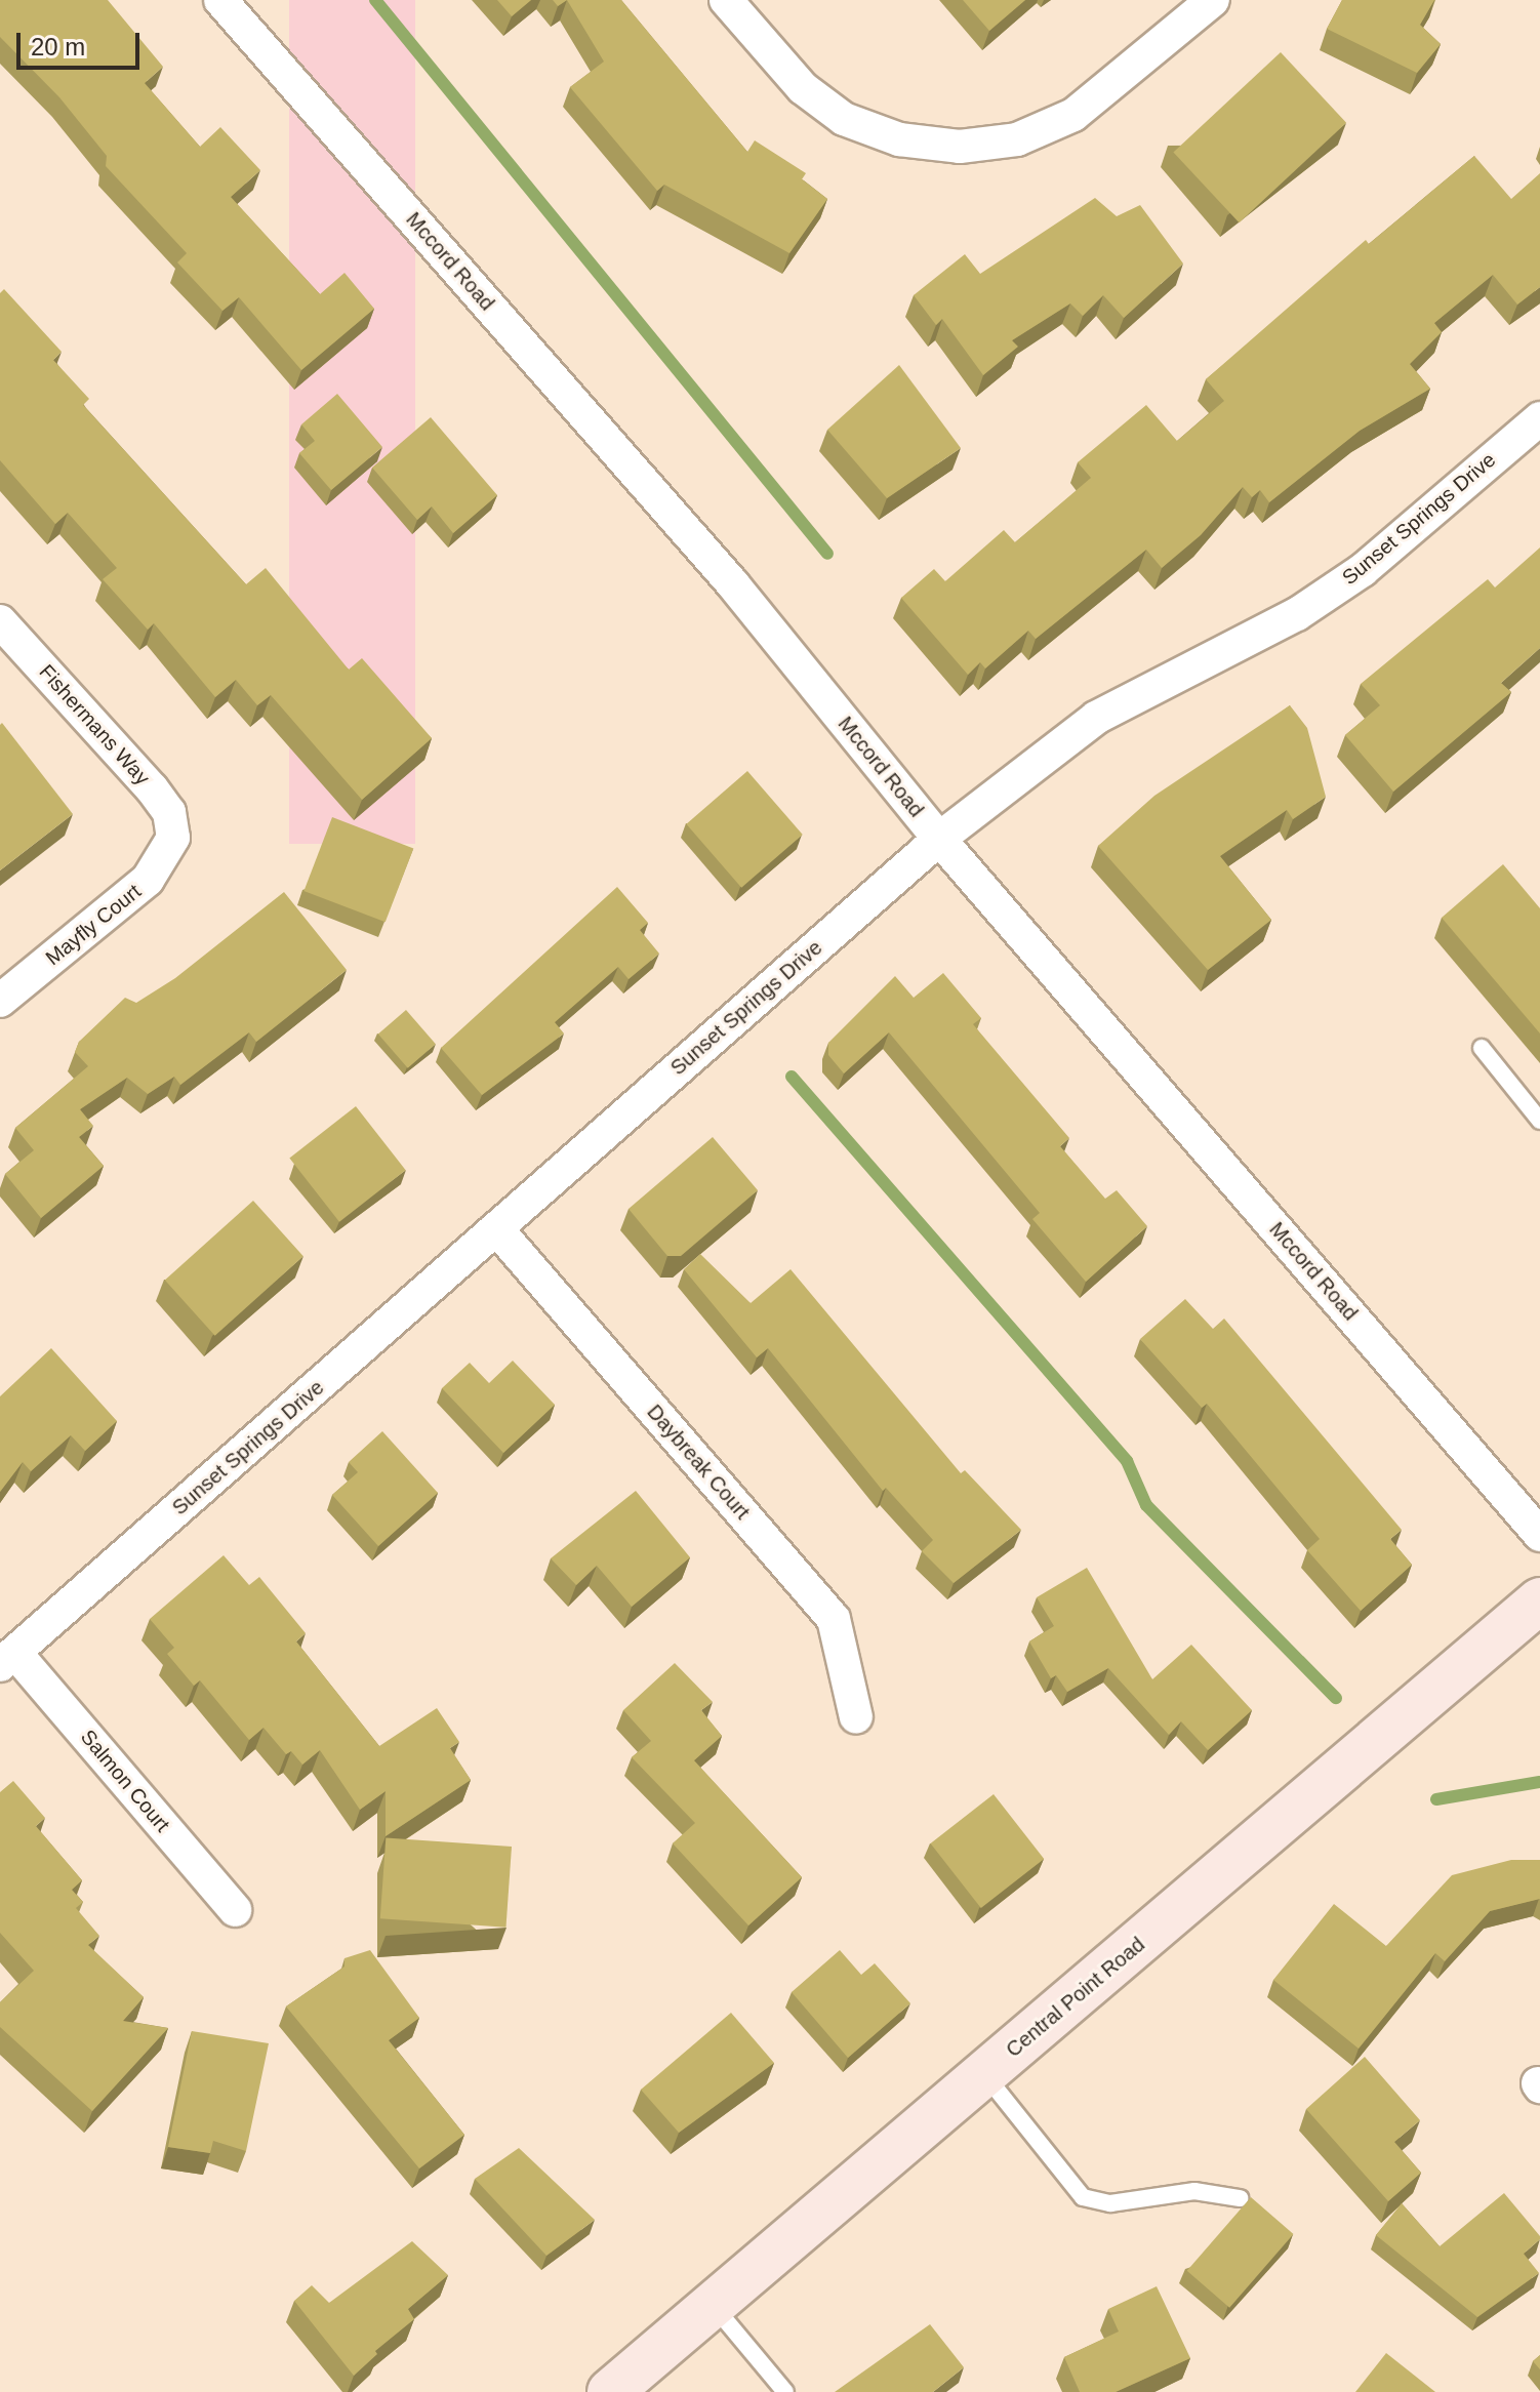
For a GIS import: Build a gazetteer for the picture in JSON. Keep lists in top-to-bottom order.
{
  "streets": {
    "street": [
      "Mccord Road",
      "Sunset Springs Drive",
      "Fishermans Way",
      "Mayfly Court",
      "Daybreak Court",
      "Salmon Court",
      "Central Point Road"
    ]
  },
  "crossings": [
    ["Mccord Road", "Sunset Springs Drive"],
    ["Sunset Springs Drive", "Daybreak Court"],
    ["Sunset Springs Drive", "Salmon Court"],
    ["Fishermans Way", "Mayfly Court"]
  ],
  "scale_bar": "20 m"
}
